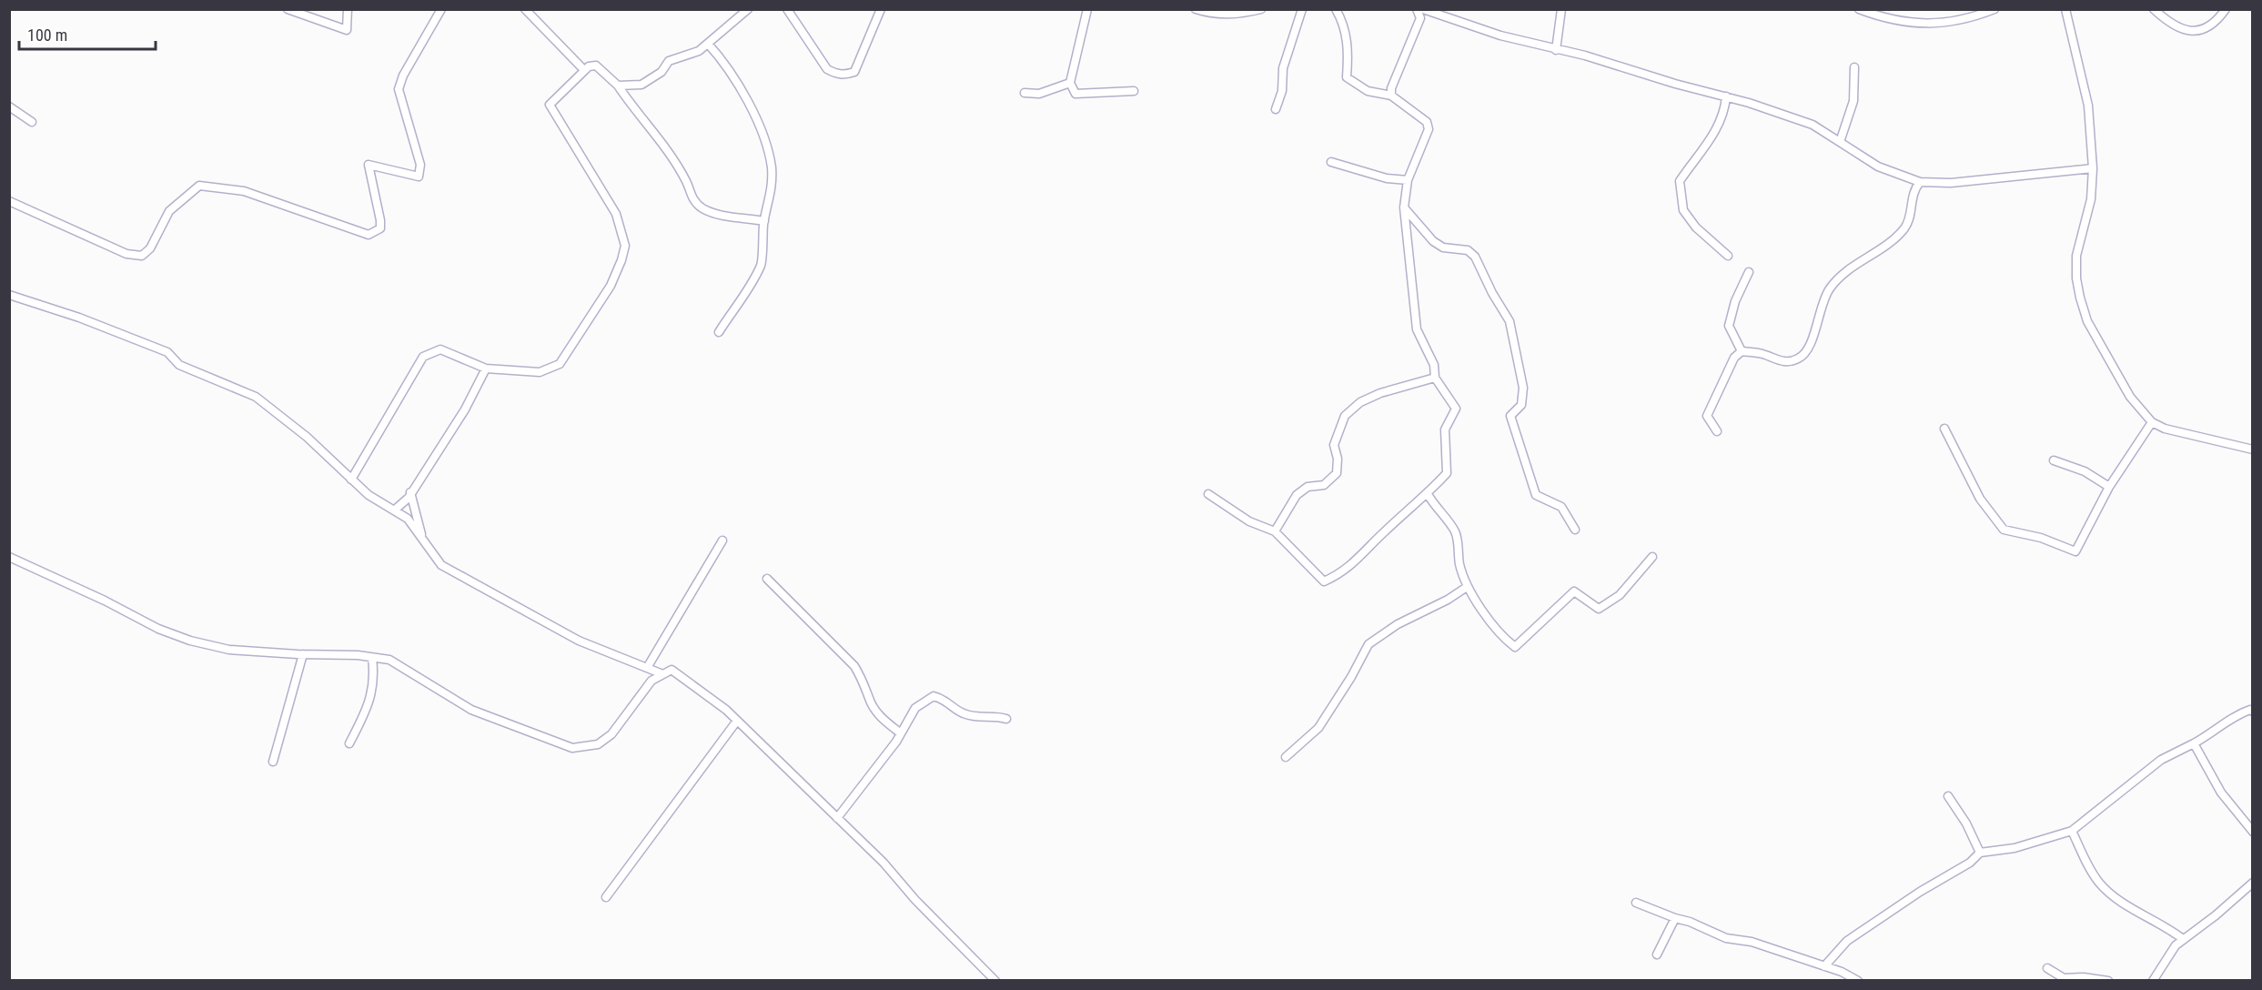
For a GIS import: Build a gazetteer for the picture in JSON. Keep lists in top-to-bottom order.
{
  "scale_bar": "100 m"
}
